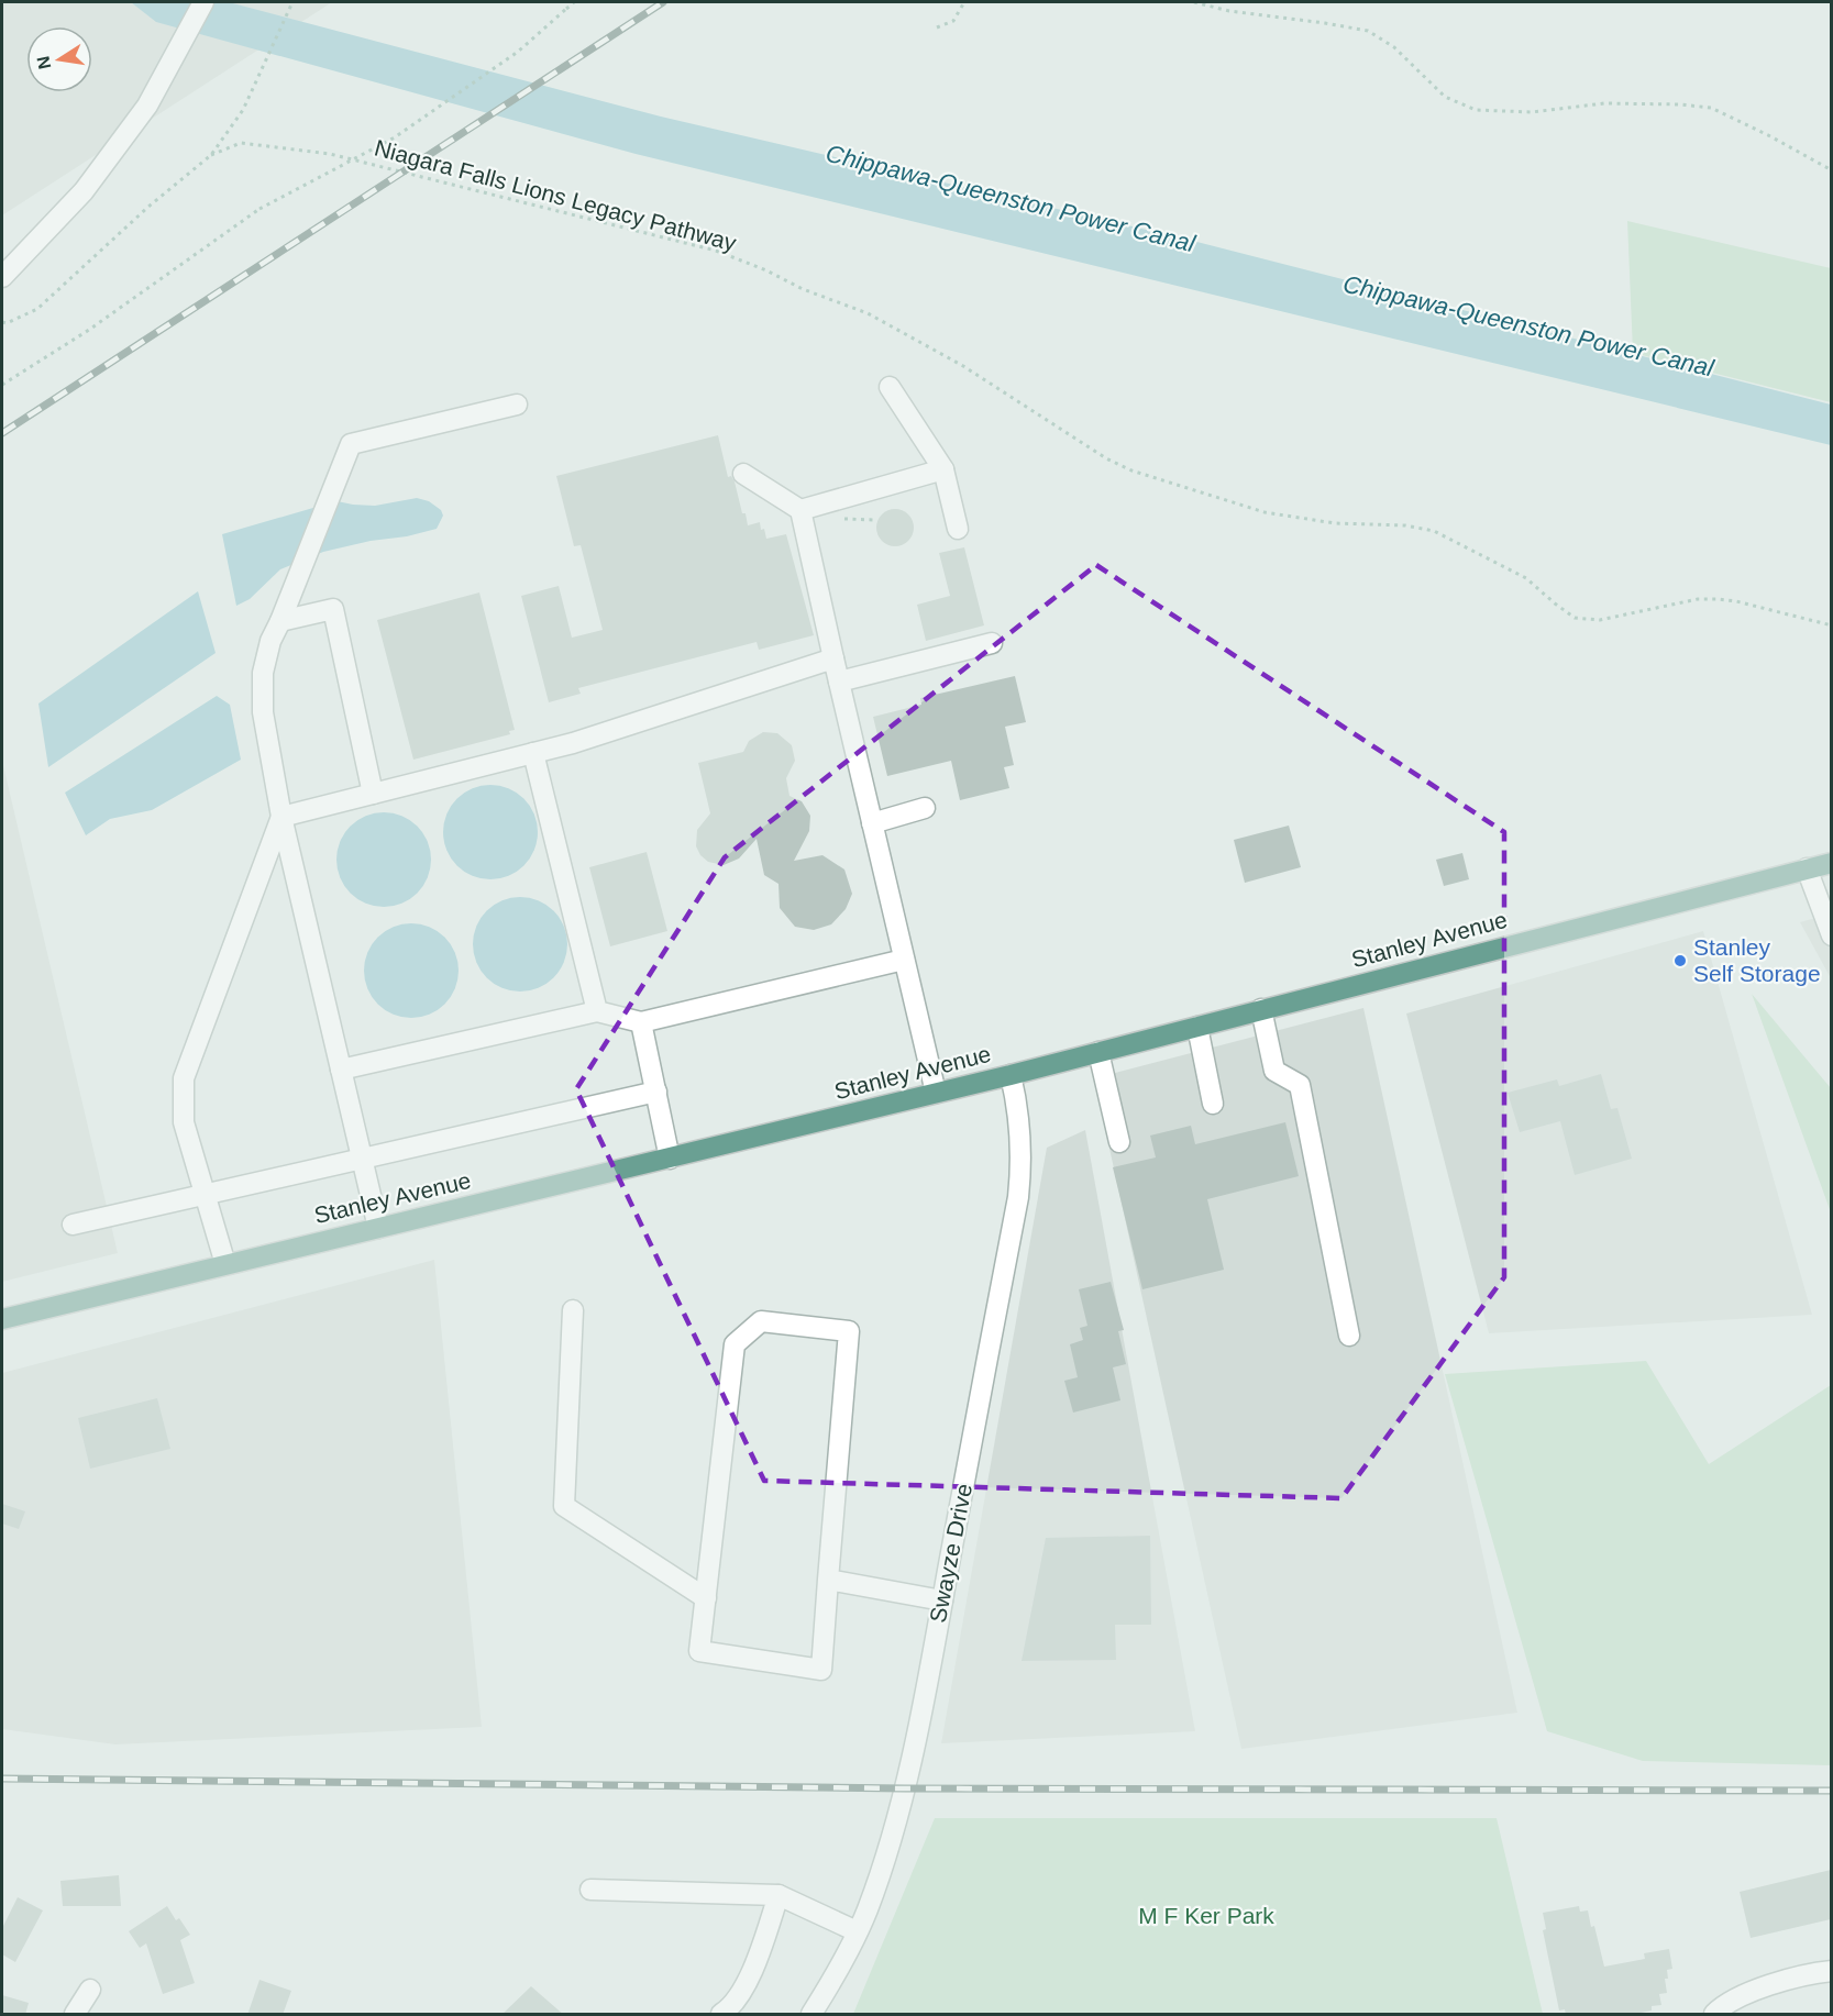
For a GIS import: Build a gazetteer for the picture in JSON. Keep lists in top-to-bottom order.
{
  "streets": {
    "main road": ["Stanley Avenue"],
    "street": ["Swayze Drive"],
    "path": ["Niagara Falls Lions Legacy Pathway"]
  },
  "crossings": [
    ["Stanley Avenue", "Swayze Drive"]
  ],
  "water": ["Chippawa-Queenston Power Canal"],
  "parks": ["M F Ker Park"],
  "places": ["Stanley Self Storage"],
  "north": "left"
}
